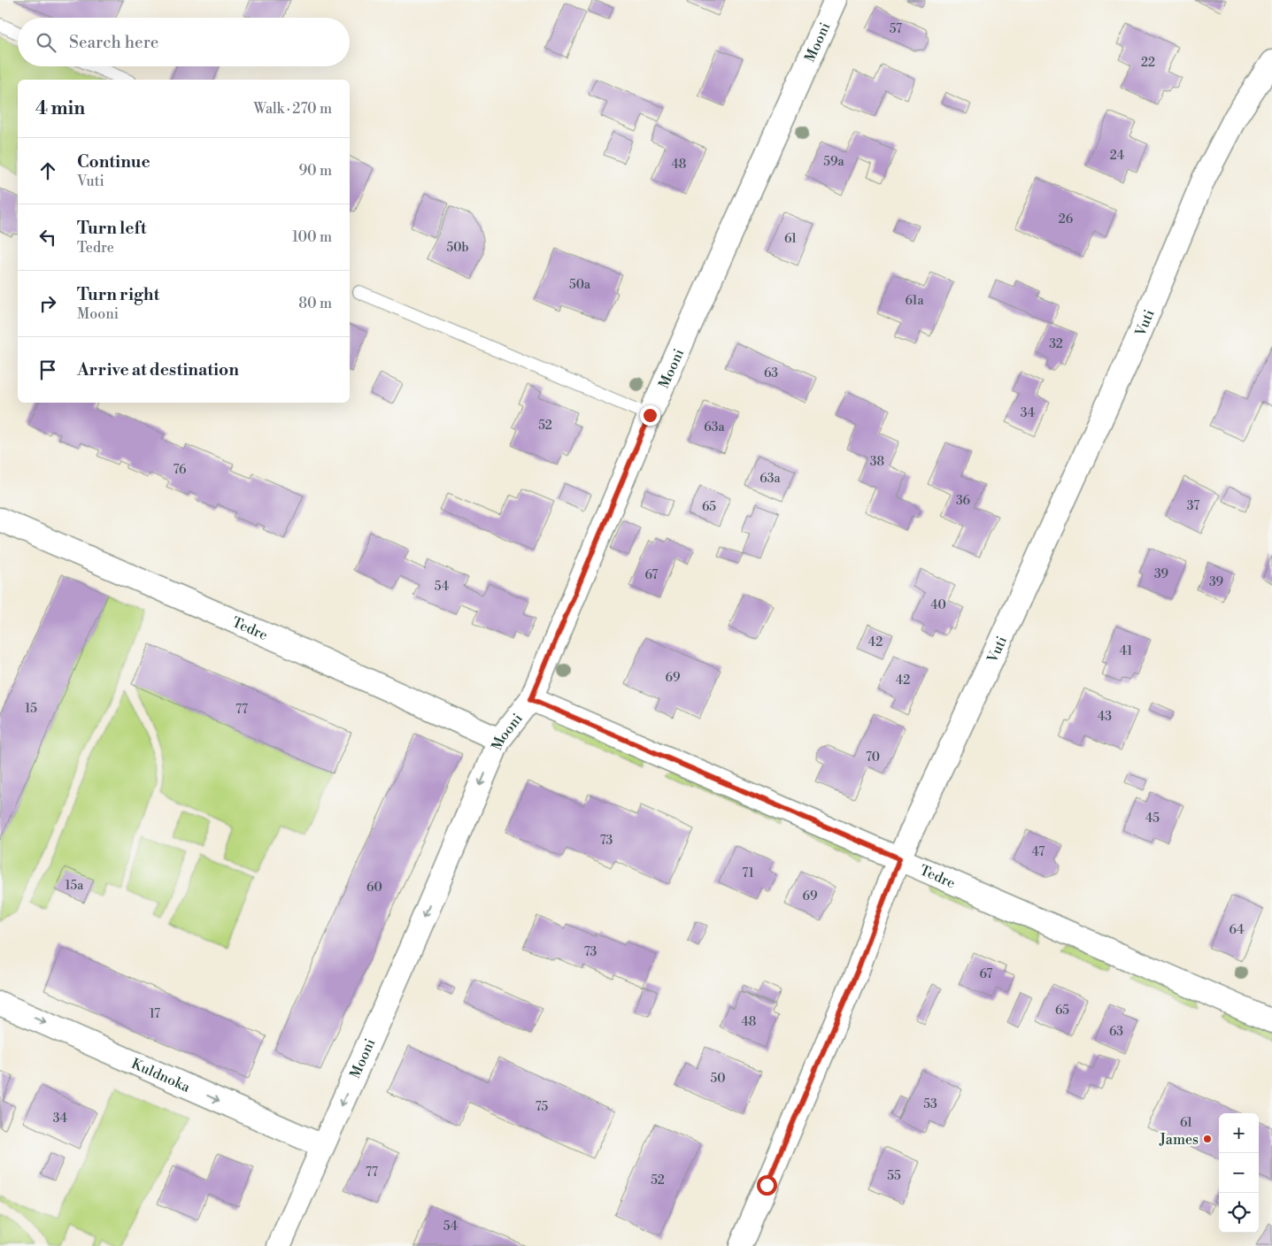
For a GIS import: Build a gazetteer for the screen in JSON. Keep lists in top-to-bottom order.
{
  "streets": {
    "street": [
      "Mooni",
      "Vuti",
      "Tedre",
      "Kuldnoka"
    ]
  },
  "crossings": [
    ["Mooni", "Tedre"],
    ["Mooni", "Kuldnoka"],
    ["Vuti", "Tedre"]
  ],
  "one_way": ["Kuldnoka"],
  "places": ["James"],
  "house_numbers": [
    "57",
    "22",
    "24",
    "59a",
    "48",
    "26",
    "61",
    "50b",
    "50a",
    "61a",
    "32",
    "63",
    "34",
    "52",
    "63a",
    "38",
    "76",
    "63a",
    "36",
    "37",
    "65",
    "39",
    "67",
    "39",
    "54",
    "40",
    "42",
    "41",
    "69",
    "42",
    "15",
    "77",
    "43",
    "70",
    "45",
    "73",
    "47",
    "71",
    "15a",
    "60",
    "69",
    "64",
    "73",
    "67",
    "65",
    "17",
    "48",
    "63",
    "50",
    "53",
    "75",
    "34",
    "61",
    "77",
    "55",
    "52",
    "54"
  ],
  "page": {
    "search": "Search here",
    "heading": ["4 min", "Walk · 270 m"],
    "list": [
      ["Continue", "Vuti", "90 m"],
      ["Turn left", "Tedre", "100 m"],
      ["Turn right", "Mooni", "80 m"],
      "Arrive at destination"
    ],
    "map_buttons": ["+", "−"]
  }
}
